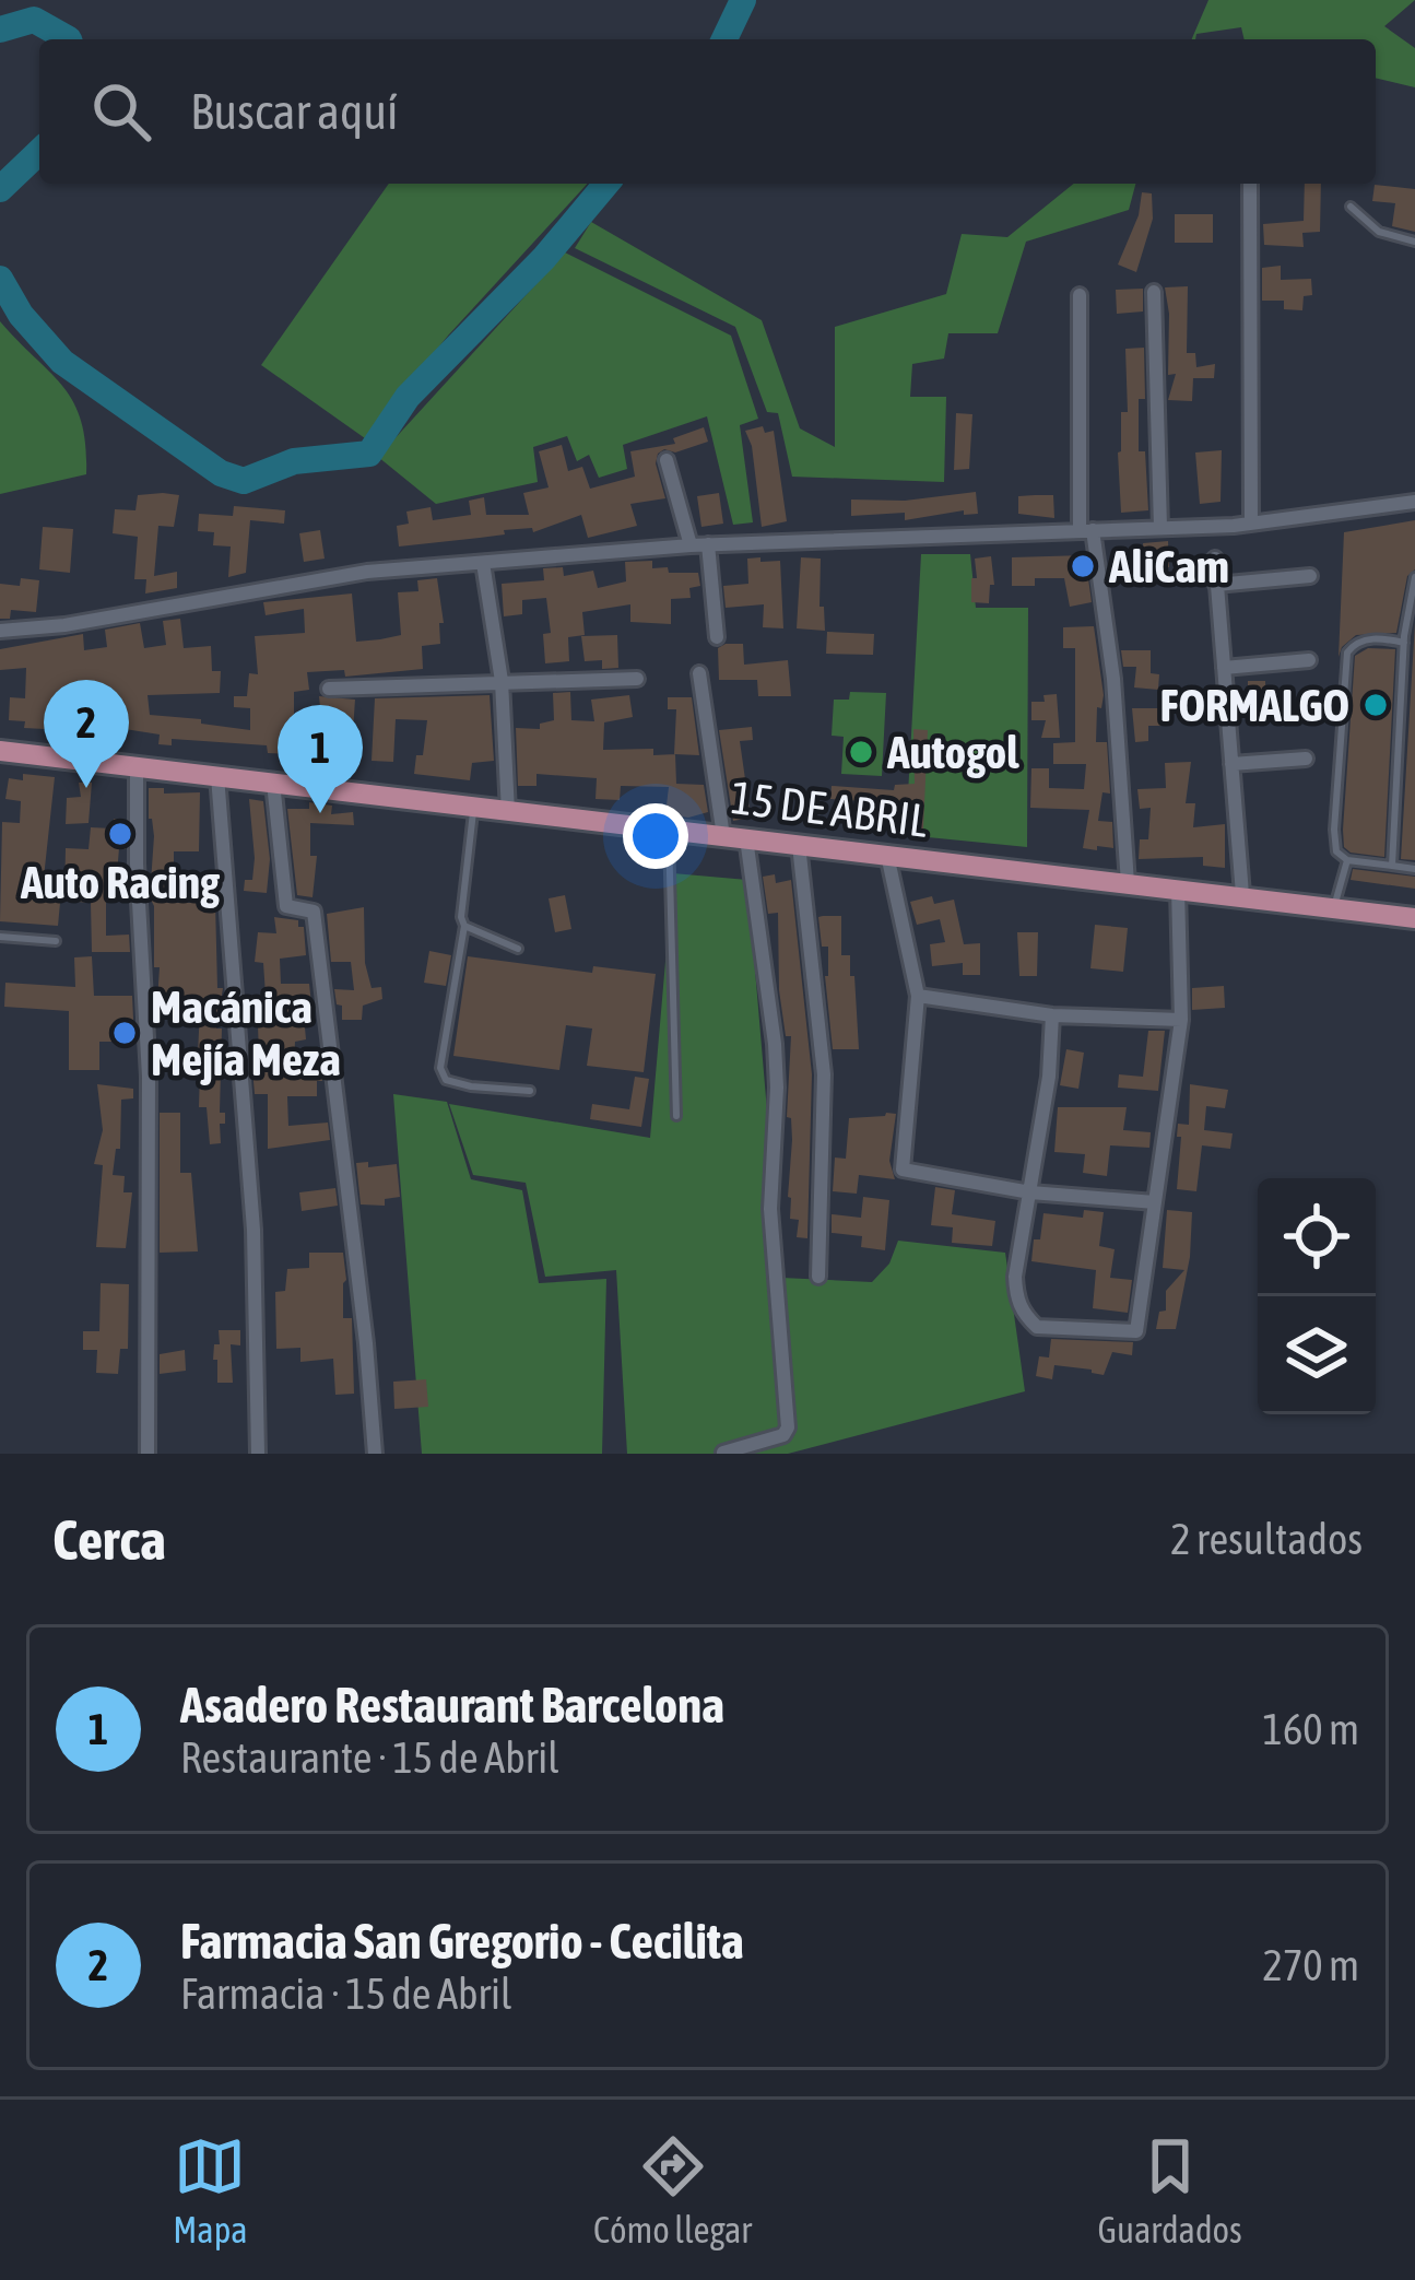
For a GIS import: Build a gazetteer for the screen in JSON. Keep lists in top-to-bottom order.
{
  "streets": {
    "main road": ["15 DE ABRIL"]
  },
  "places": [
    "AliCam",
    "FORMALGO",
    "Autogol",
    "Auto Racing",
    "Macánica Mejía Meza"
  ],
  "page": {
    "search": "Buscar aquí",
    "pins": ["2", "1"],
    "heading": ["Cerca", "2 resultados"],
    "list": [
      {
        "mark": "1",
        "name": "Asadero Restaurant Barcelona",
        "note": "Restaurante · 15 de Abril",
        "value": "160 m"
      },
      {
        "mark": "2",
        "name": "Farmacia San Gregorio - Cecilita",
        "note": "Farmacia · 15 de Abril",
        "value": "270 m"
      }
    ],
    "nav": ["Mapa", "Cómo llegar", "Guardados"]
  }
}
